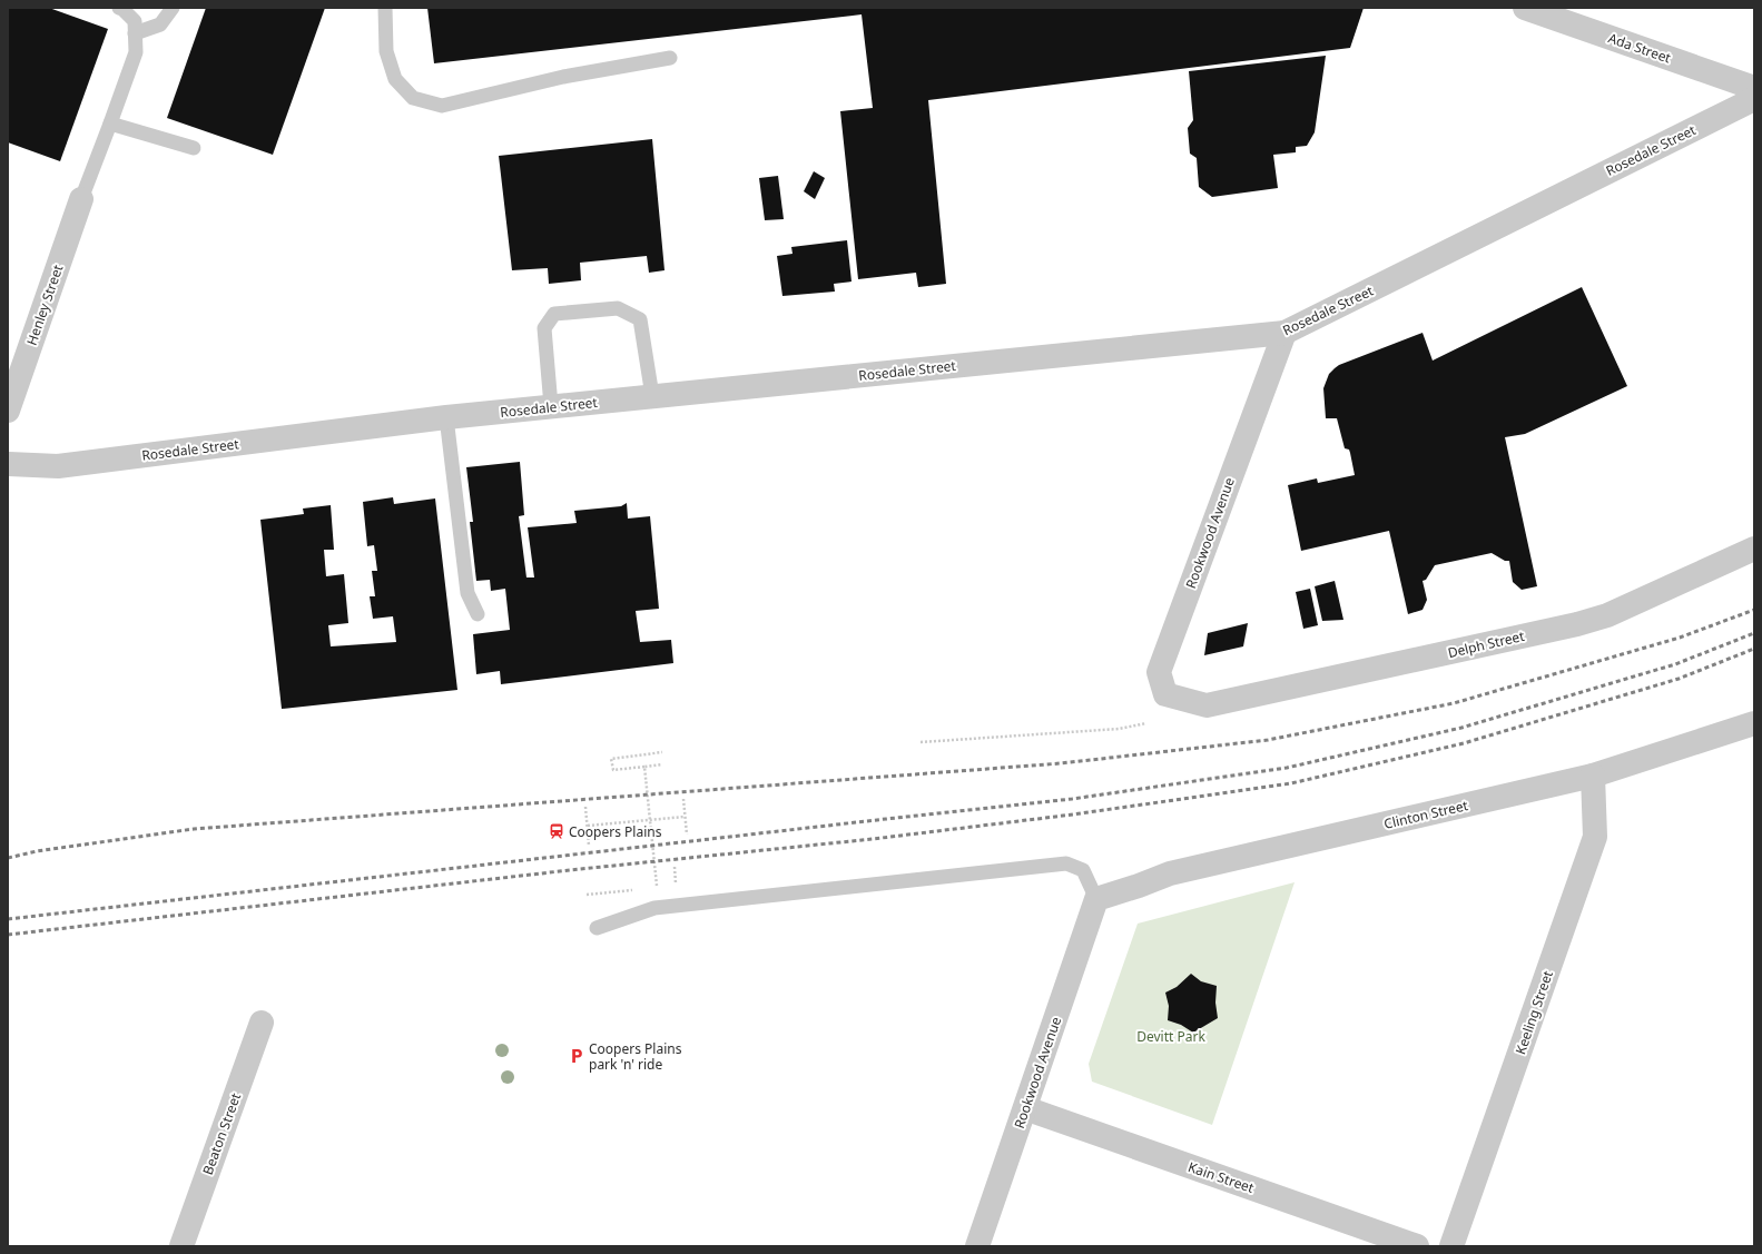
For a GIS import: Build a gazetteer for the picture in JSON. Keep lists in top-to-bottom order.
{
  "streets": {
    "street": [
      "Ada Street",
      "Rosedale Street",
      "Henley Street",
      "Rookwood Avenue",
      "Delph Street",
      "Clinton Street",
      "Keeling Street",
      "Beaton Street",
      "Kain Street"
    ]
  },
  "crossings": [
    ["Rosedale Street", "Rookwood Avenue"],
    ["Rookwood Avenue", "Delph Street"],
    ["Rookwood Avenue", "Clinton Street"],
    ["Rookwood Avenue", "Kain Street"],
    ["Clinton Street", "Keeling Street"]
  ],
  "parks": ["Devitt Park"],
  "places": {
    "station": ["Coopers Plains"],
    "parking": ["Coopers Plains park 'n' ride"]
  }
}
